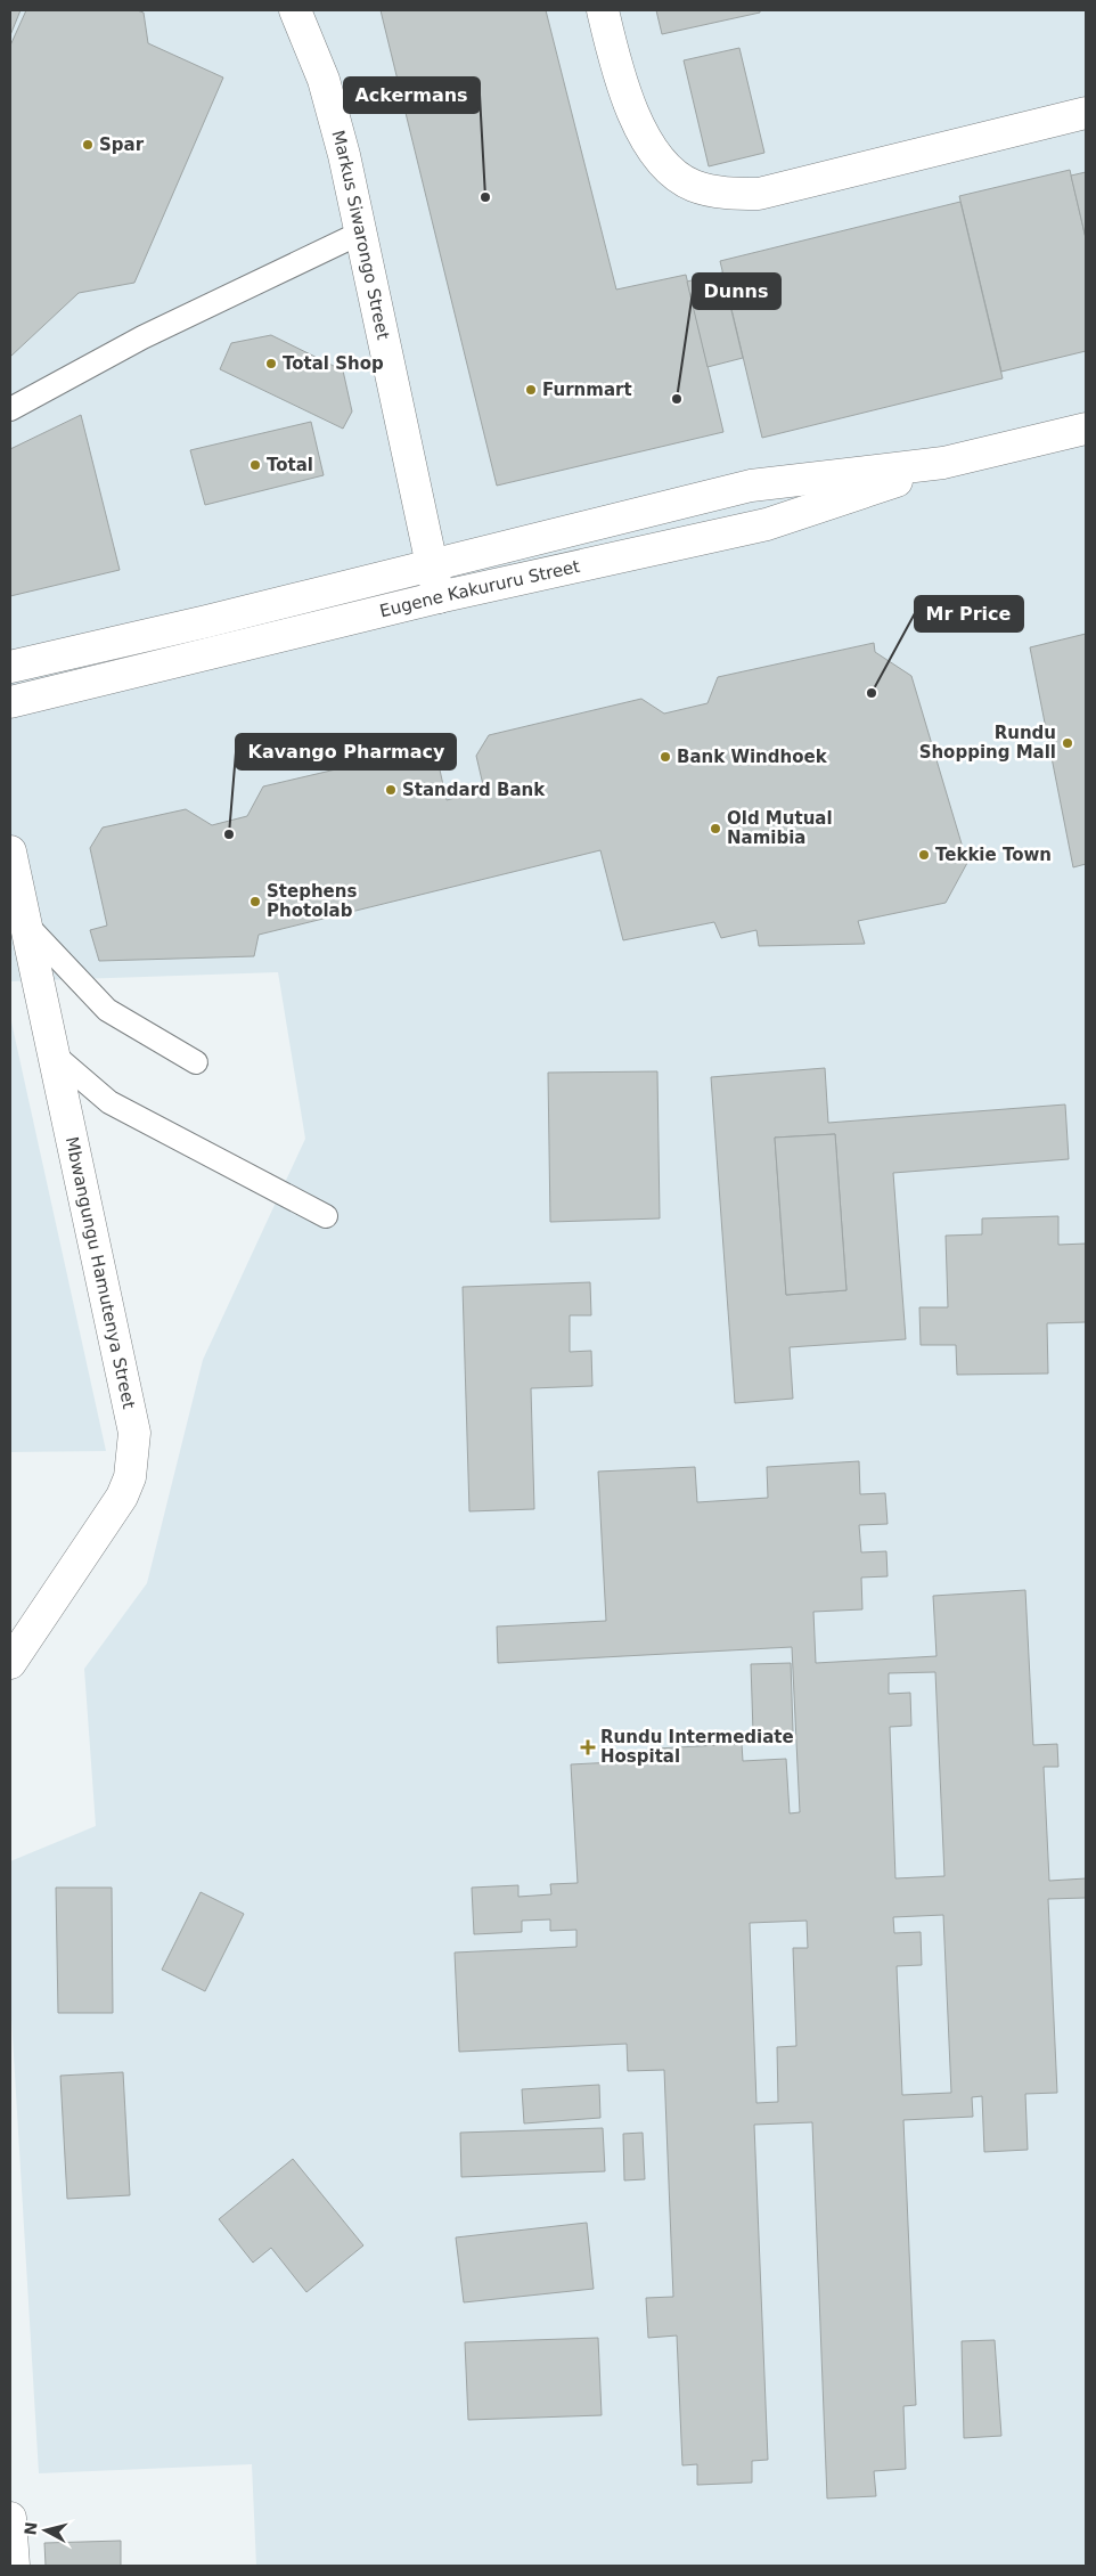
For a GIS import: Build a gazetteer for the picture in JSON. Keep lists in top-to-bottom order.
{
  "streets": {
    "street": ["Markus Siwarongo Street", "Eugene Kakururu Street", "Mbwangungu Hamutenya Street"]
  },
  "crossings": [
    ["Markus Siwarongo Street", "Eugene Kakururu Street"]
  ],
  "places": {
    "other": [
      "Spar",
      "Ackermans",
      "Total Shop",
      "Furnmart",
      "Dunns",
      "Total",
      "Mr Price",
      "Rundu Shopping Mall",
      "Bank Windhoek",
      "Standard Bank",
      "Old Mutual Namibia",
      "Kavango Pharmacy",
      "Tekkie Town",
      "Stephens Photolab"
    ],
    "health": ["Rundu Intermediate Hospital"]
  },
  "north": "left"
}
